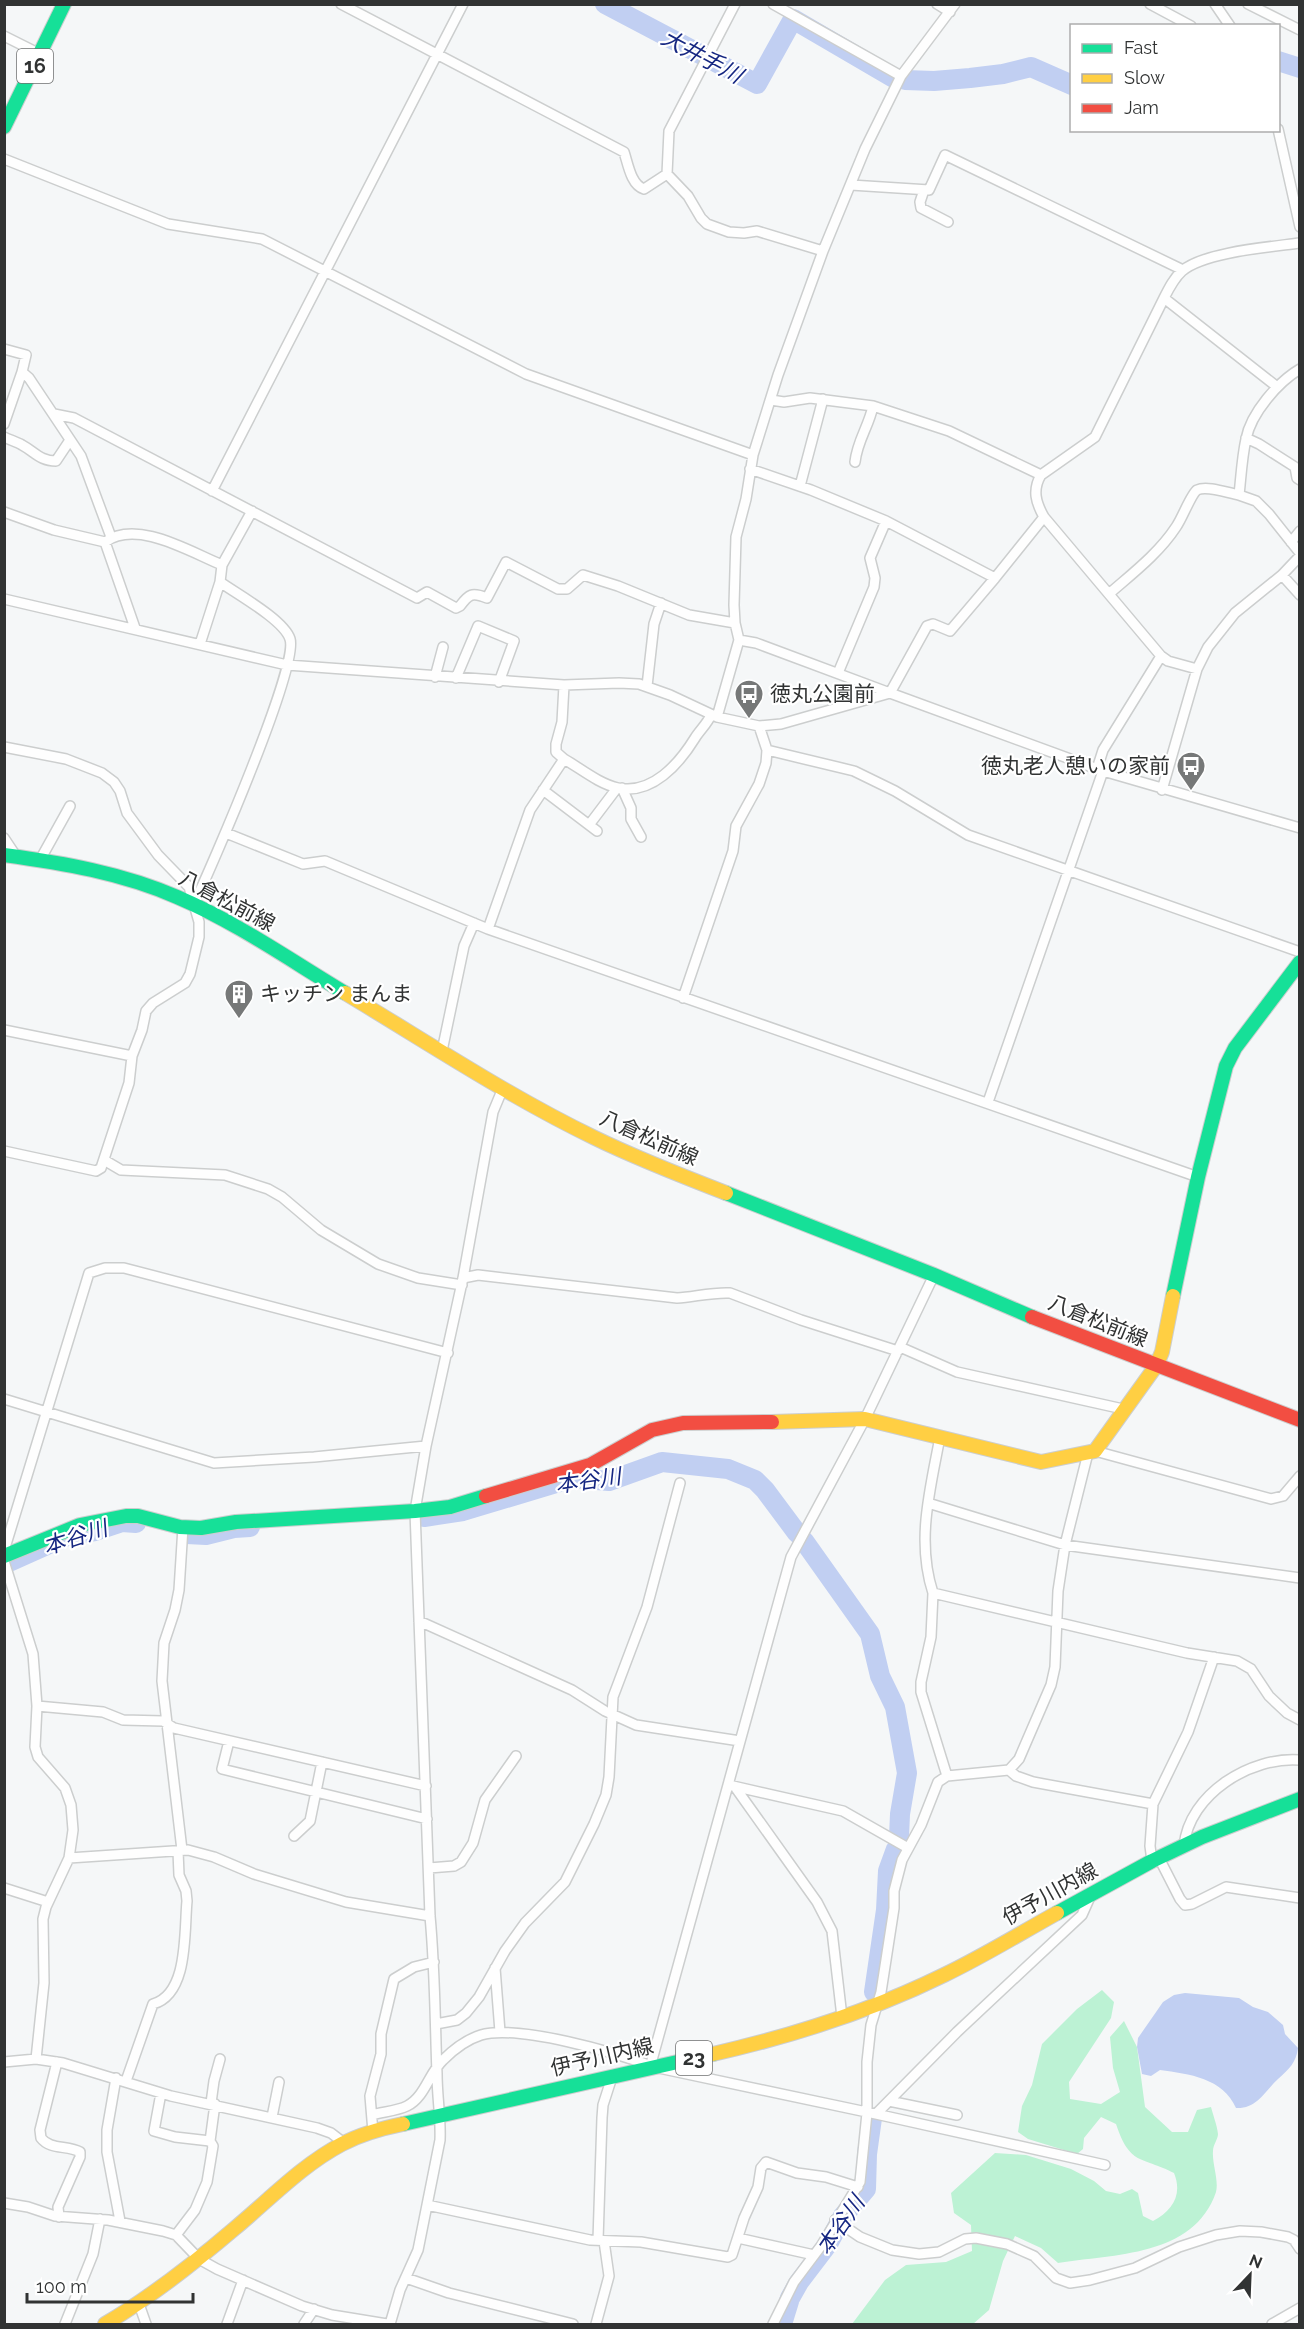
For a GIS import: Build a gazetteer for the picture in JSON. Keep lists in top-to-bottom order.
{
  "streets": {
    "main road": [
      "16",
      "八倉松前線",
      "伊予川内線",
      "23"
    ]
  },
  "water": ["大井手川", "本谷川"],
  "places": {
    "bus stop": ["徳丸公園前", "徳丸老人憩いの家前"],
    "building": ["キッチン まんま"]
  },
  "legend": ["Fast", "Slow", "Jam"],
  "scale_bar": "100 m",
  "north": "top right"
}
